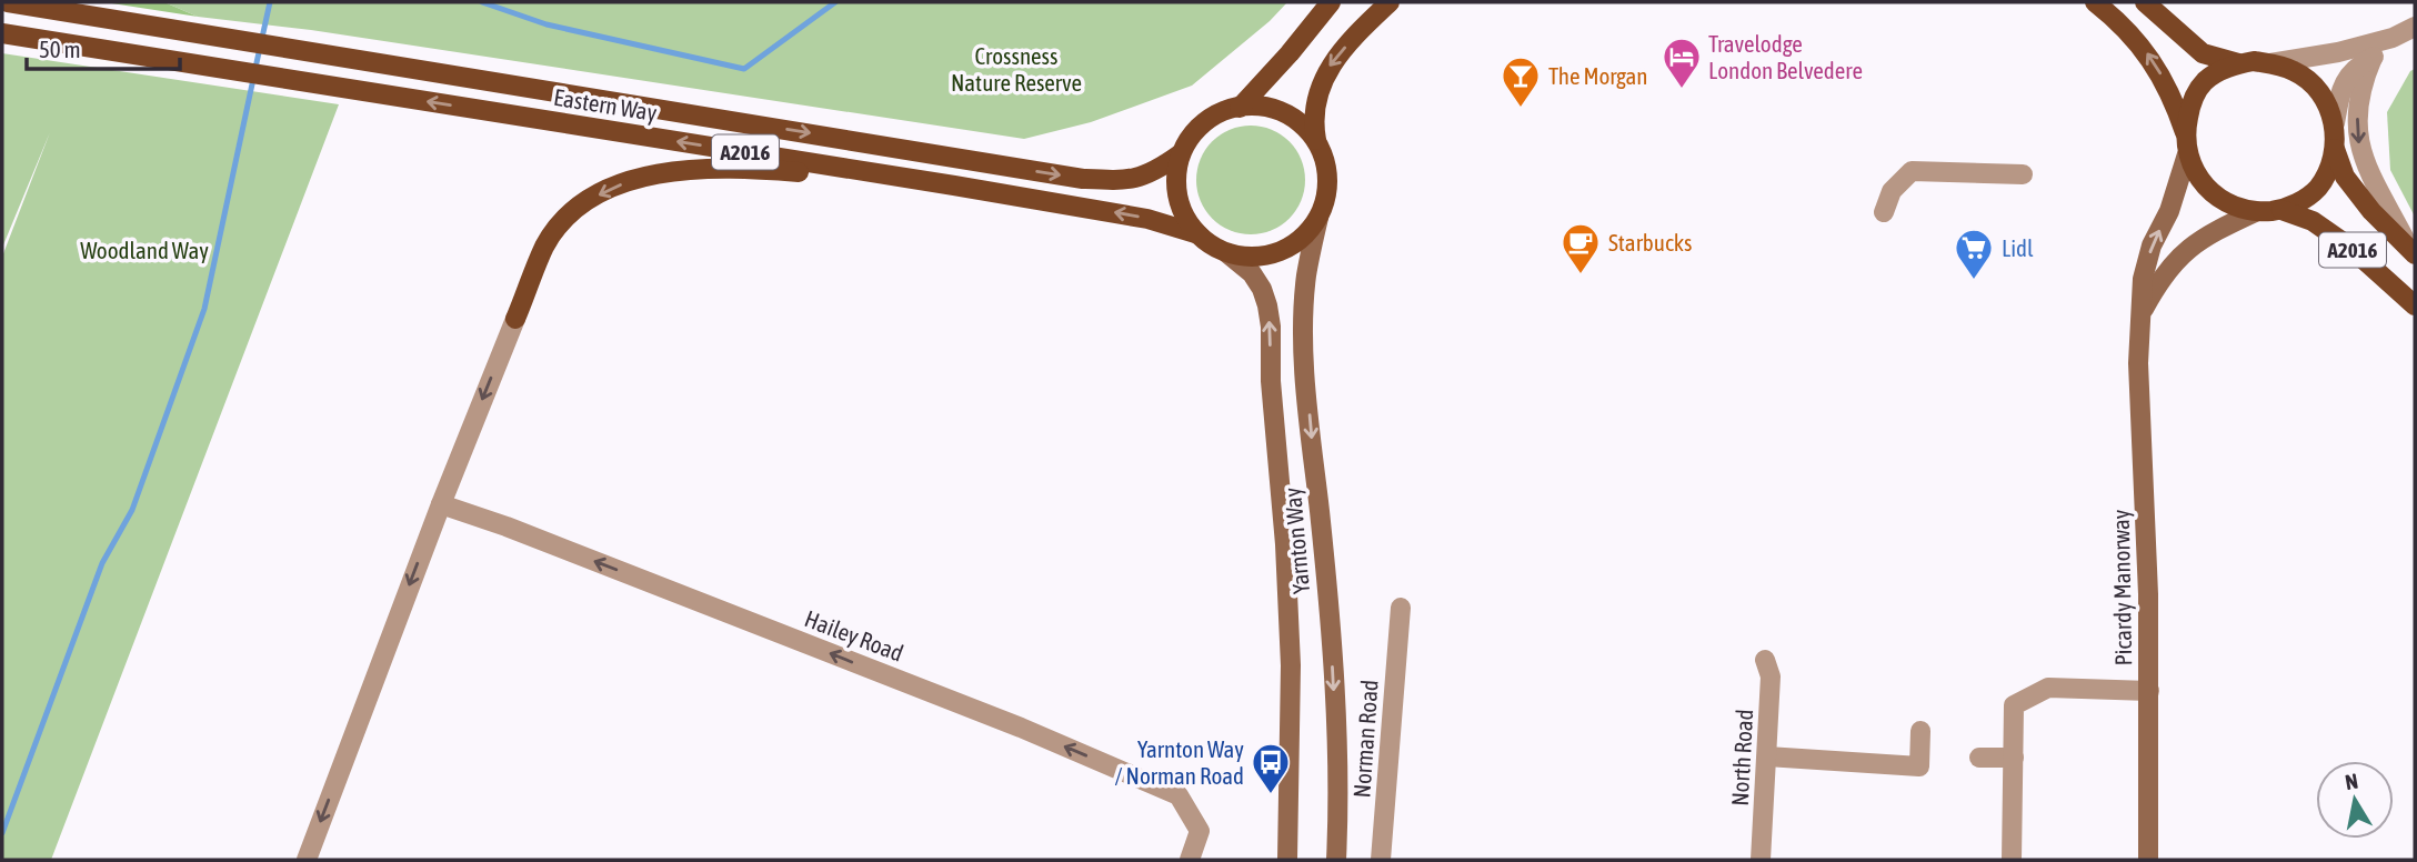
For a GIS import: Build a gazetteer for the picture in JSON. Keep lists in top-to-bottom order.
{
  "streets": {
    "main road": ["Eastern Way", "A2016"],
    "street": [
      "Yarnton Way",
      "Picardy Manorway",
      "Hailey Road",
      "Norman Road",
      "North Road"
    ]
  },
  "crossings": [
    ["Eastern Way", "Yarnton Way"],
    ["A2016", "Picardy Manorway"]
  ],
  "one_way": ["Hailey Road"],
  "parks": ["Crossness Nature Reserve", "Woodland Way"],
  "places": {
    "hotel": ["Travelodge London Belvedere"],
    "bar": ["The Morgan"],
    "cafe": ["Starbucks"],
    "supermarket": ["Lidl"],
    "bus stop": ["Yarnton Way / Norman Road"]
  },
  "scale_bar": "50 m",
  "north": "top"
}
